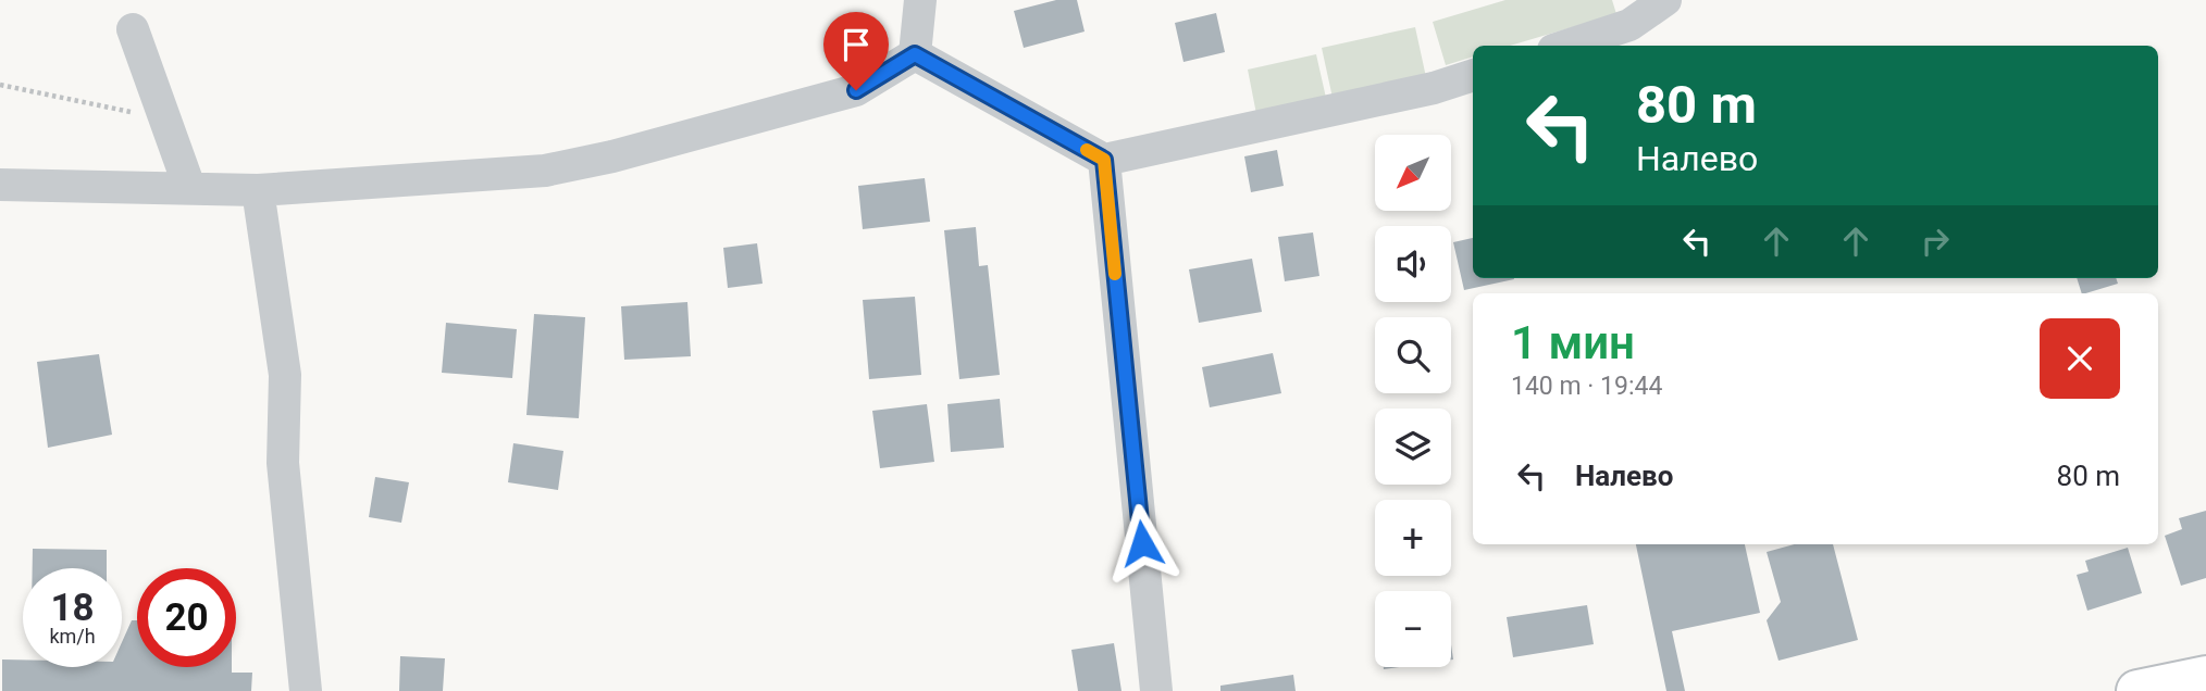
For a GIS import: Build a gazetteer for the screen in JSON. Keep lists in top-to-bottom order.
{
  "north": "bottom left",
  "page": {
    "turn": ["80 m", "Налево"],
    "map_buttons": ["+", "−"],
    "heading": ["1 мин", "140 m · 19:44"],
    "list": [
      {
        "name": "Налево",
        "value": "80 m"
      }
    ],
    "speed": "18 km/h",
    "limit": "20"
  }
}
